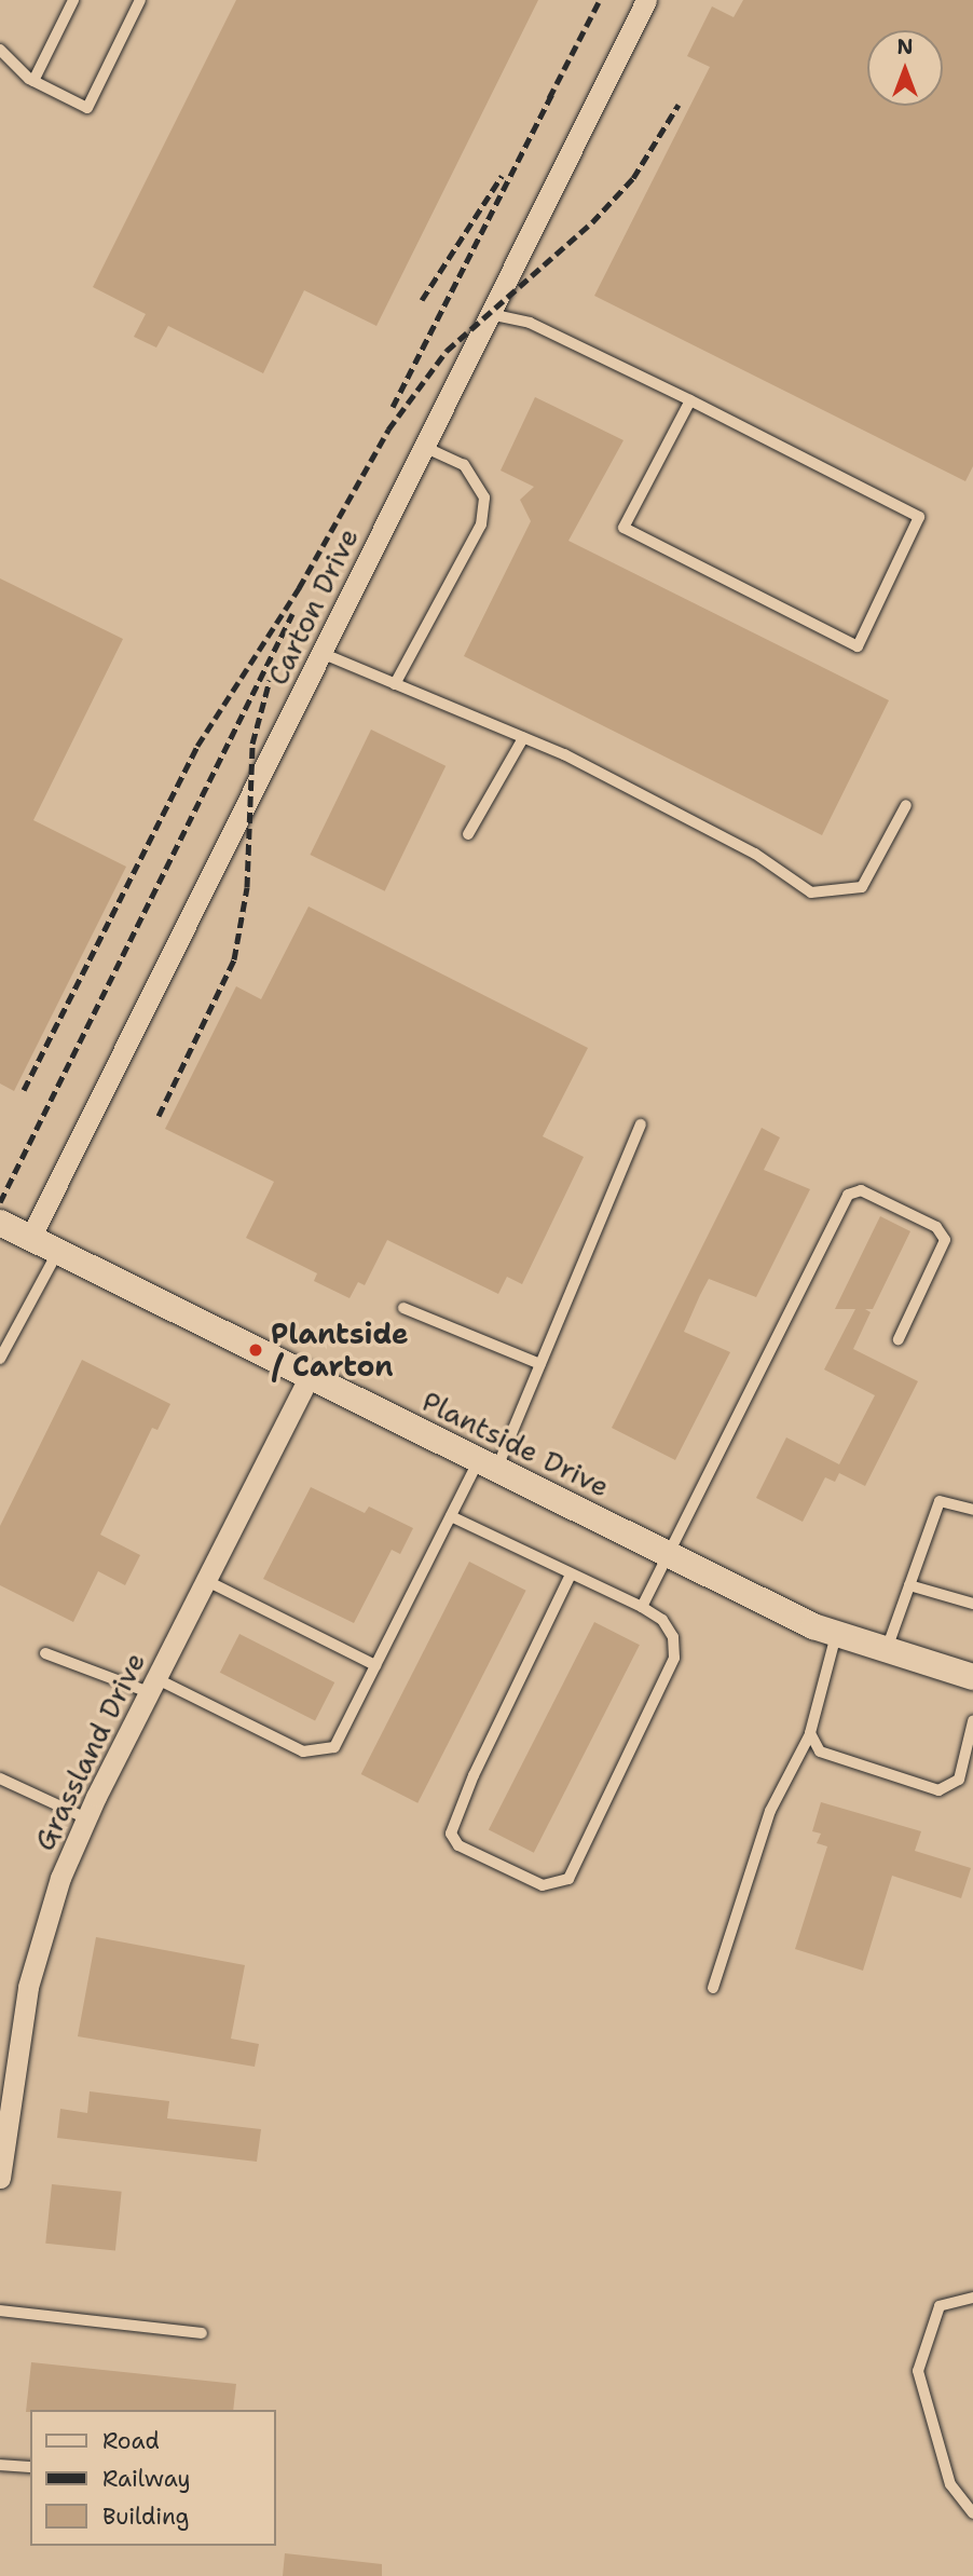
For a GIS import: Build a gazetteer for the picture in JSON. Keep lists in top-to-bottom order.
{
  "streets": {
    "street": ["Carton Drive", "Plantside Drive", "Grassland Drive"]
  },
  "crossings": [
    ["Carton Drive", "Plantside Drive"],
    ["Plantside Drive", "Grassland Drive"]
  ],
  "places": ["Plantside / Carton"],
  "legend": ["Road", "Railway", "Building"],
  "north": "top"
}
